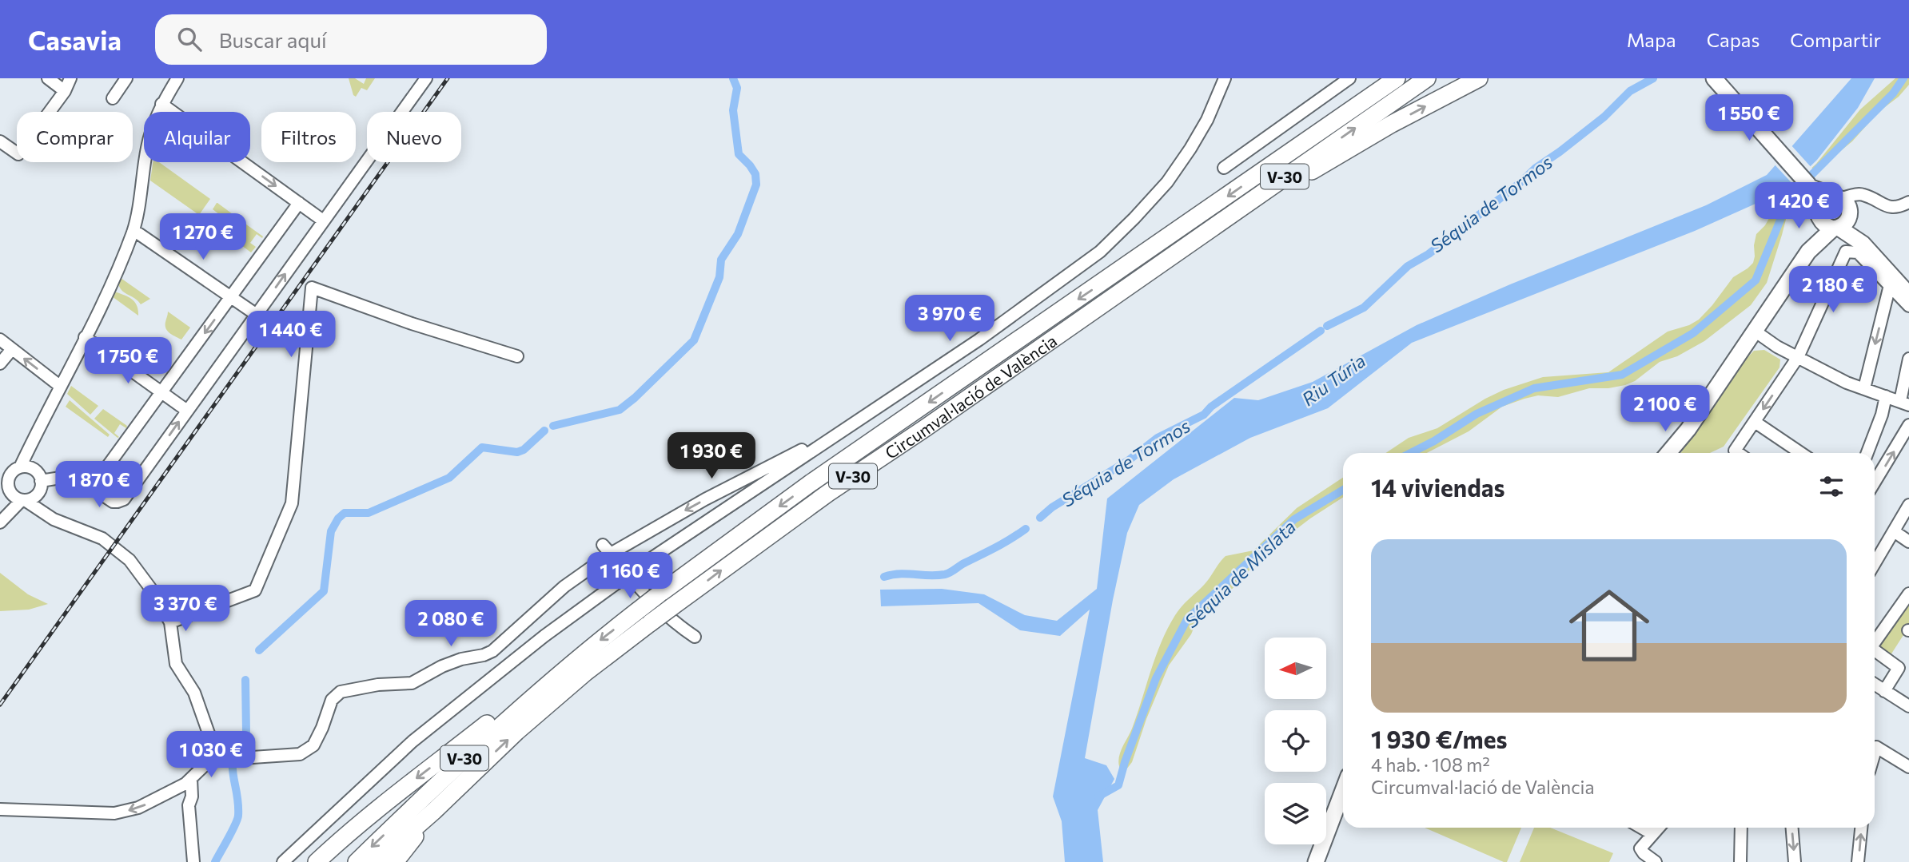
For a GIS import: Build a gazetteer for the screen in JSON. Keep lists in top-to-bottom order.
{
  "streets": {
    "highway": ["V-30", "Circumval·lació de València"]
  },
  "water": ["Séquia de Tormos", "Riu Túria", "Séquia de Mislata"],
  "north": "left",
  "page": {
    "header": "Casavia",
    "search": "Buscar aquí",
    "nav": ["Mapa", "Capas", "Compartir"],
    "price": [
      "1 550 €",
      "1 420 €",
      "1 270 €",
      "2 180 €",
      "3 970 €",
      "1 440 €",
      "1 750 €",
      "2 100 €",
      "1 930 €",
      "1 870 €",
      "1 160 €",
      "3 370 €",
      "2 080 €",
      "1 030 €"
    ],
    "chip": [
      "Comprar",
      "Alquilar",
      "Filtros",
      "Nuevo"
    ],
    "heading": "14 viviendas",
    "list": [
      {
        "name": "1 930 €/mes",
        "note": "4 hab. · 108 m² · Circumval·lació de València"
      }
    ]
  }
}
